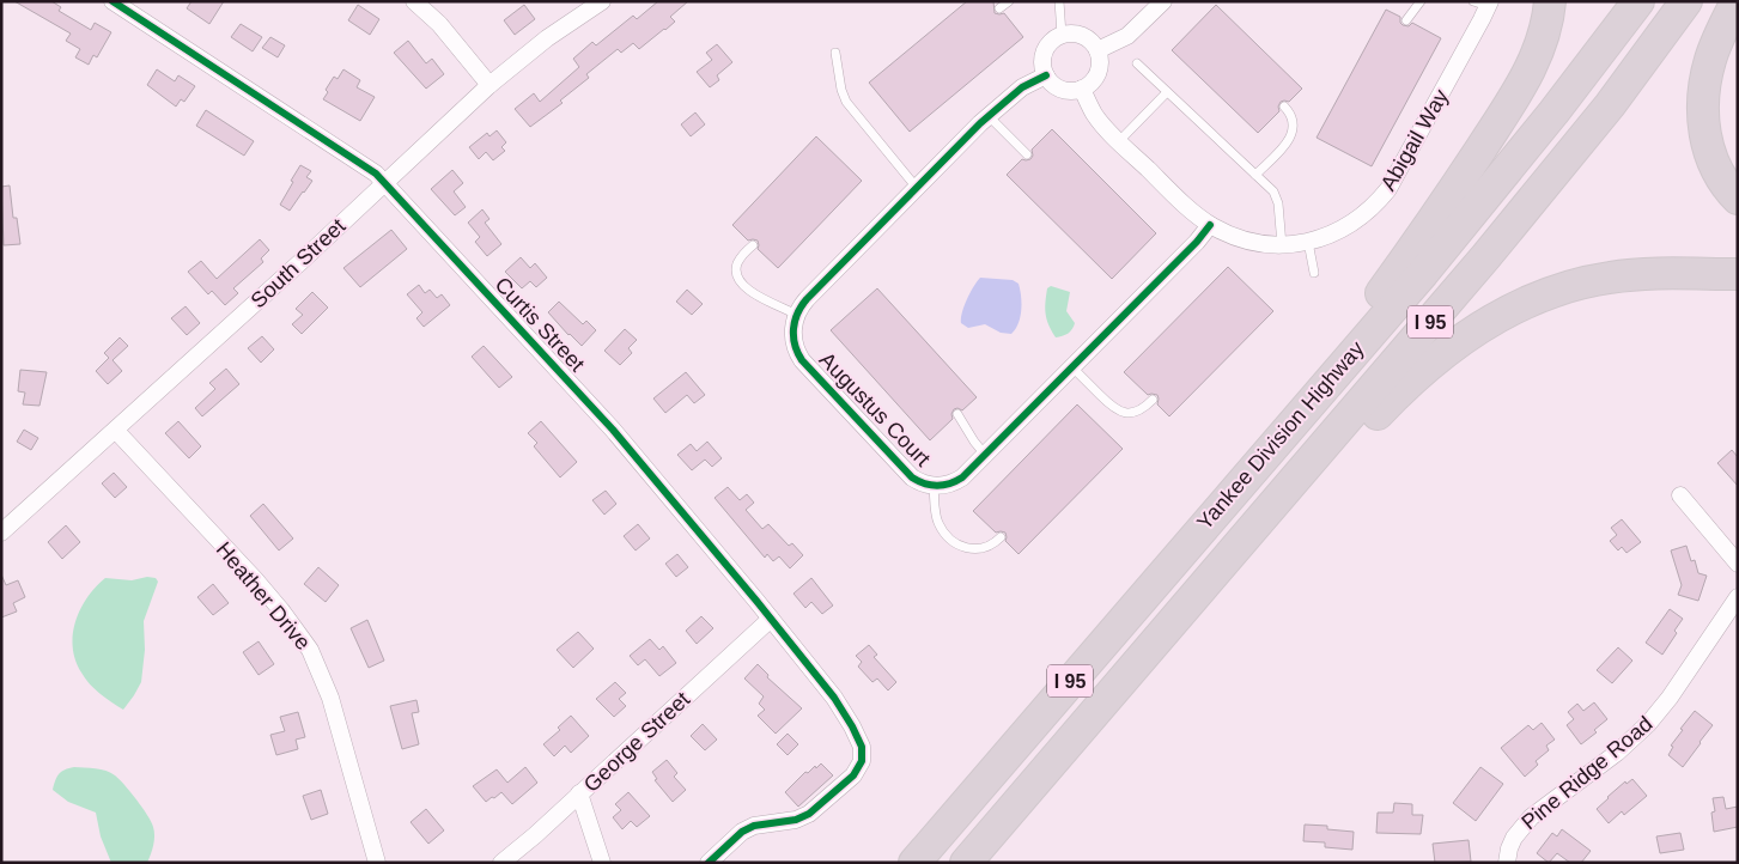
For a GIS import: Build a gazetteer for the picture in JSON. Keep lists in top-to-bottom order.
{
  "streets": {
    "highway": ["I 95", "Yankee Division Highway"],
    "street": [
      "Abigail Way",
      "South Street",
      "Curtis Street",
      "Augustus Court",
      "Heather Drive",
      "George Street",
      "Pine Ridge Road"
    ]
  },
  "crossings": [
    ["Abigail Way", "Augustus Court"],
    ["South Street", "Curtis Street"],
    ["South Street", "Heather Drive"],
    ["Curtis Street", "George Street"]
  ]
}
